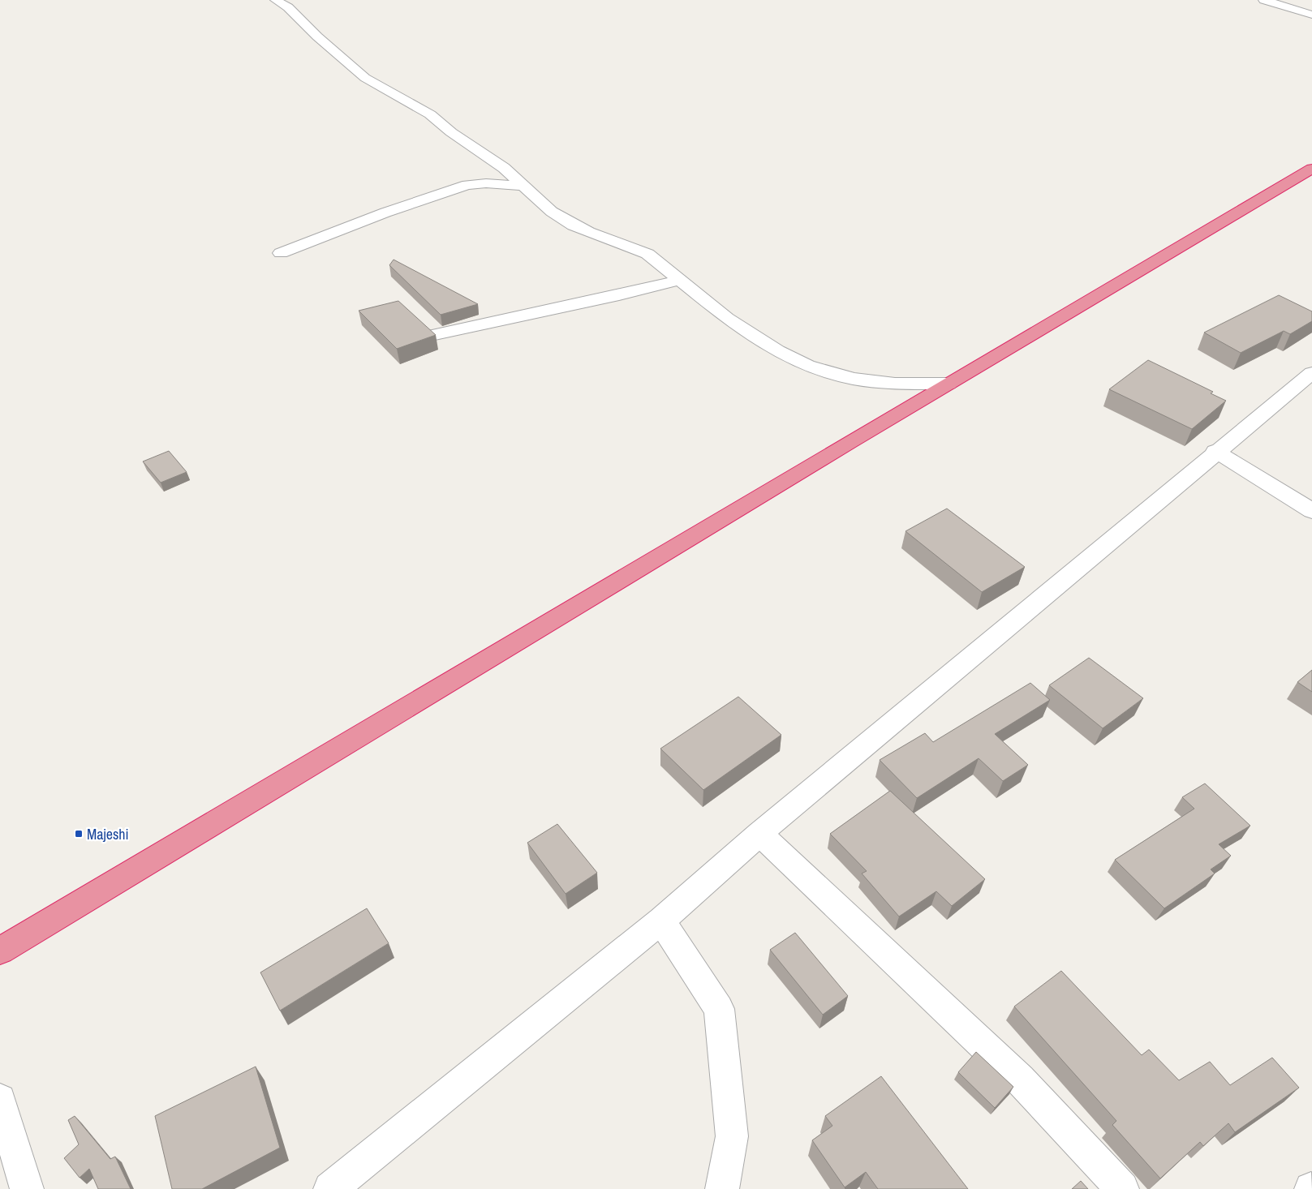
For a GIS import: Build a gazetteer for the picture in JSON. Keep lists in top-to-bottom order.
{
  "places": {
    "transit": ["Majeshi"]
  }
}
